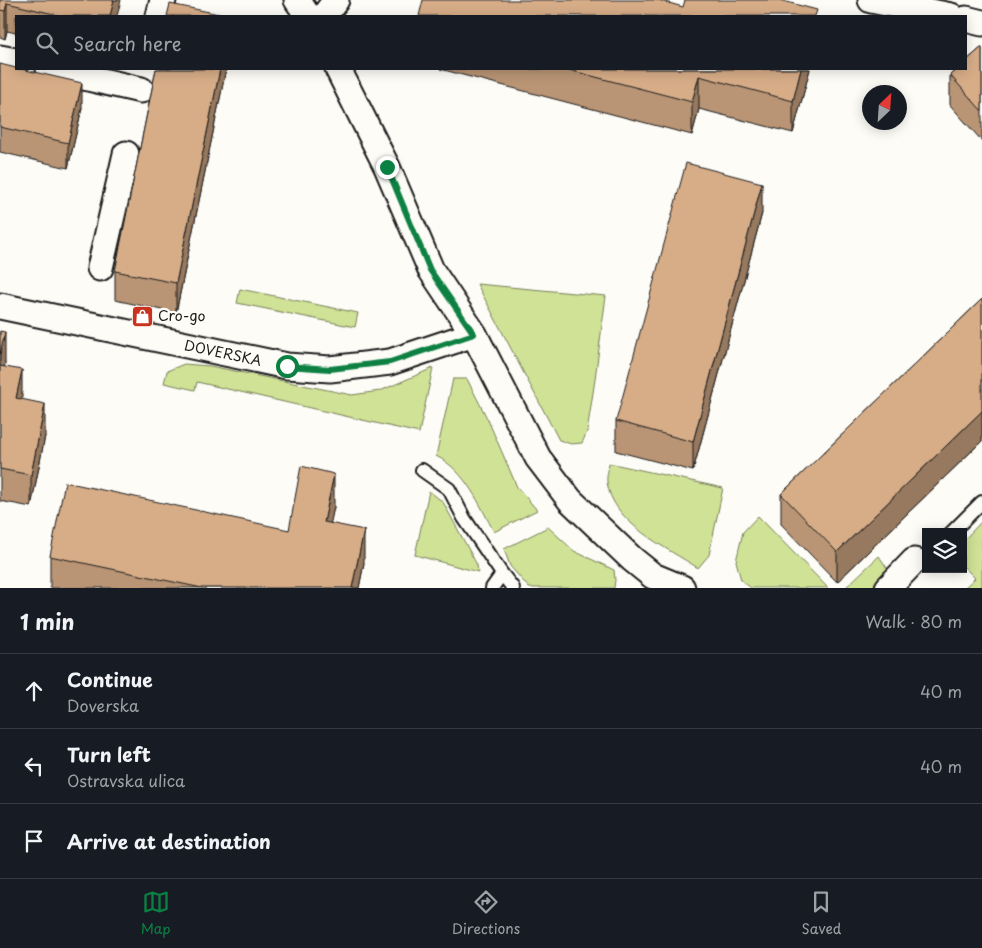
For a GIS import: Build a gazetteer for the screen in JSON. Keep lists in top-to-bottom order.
{
  "streets": {
    "street": ["DOVERSKA"]
  },
  "places": {
    "shop": ["Cro-go"]
  },
  "north": "top right",
  "page": {
    "search": "Search here",
    "heading": ["1 min", "Walk · 80 m"],
    "list": [
      ["Continue", "Doverska", "40 m"],
      ["Turn left", "Ostravska ulica", "40 m"],
      "Arrive at destination"
    ],
    "nav": ["Map", "Directions", "Saved"]
  }
}
